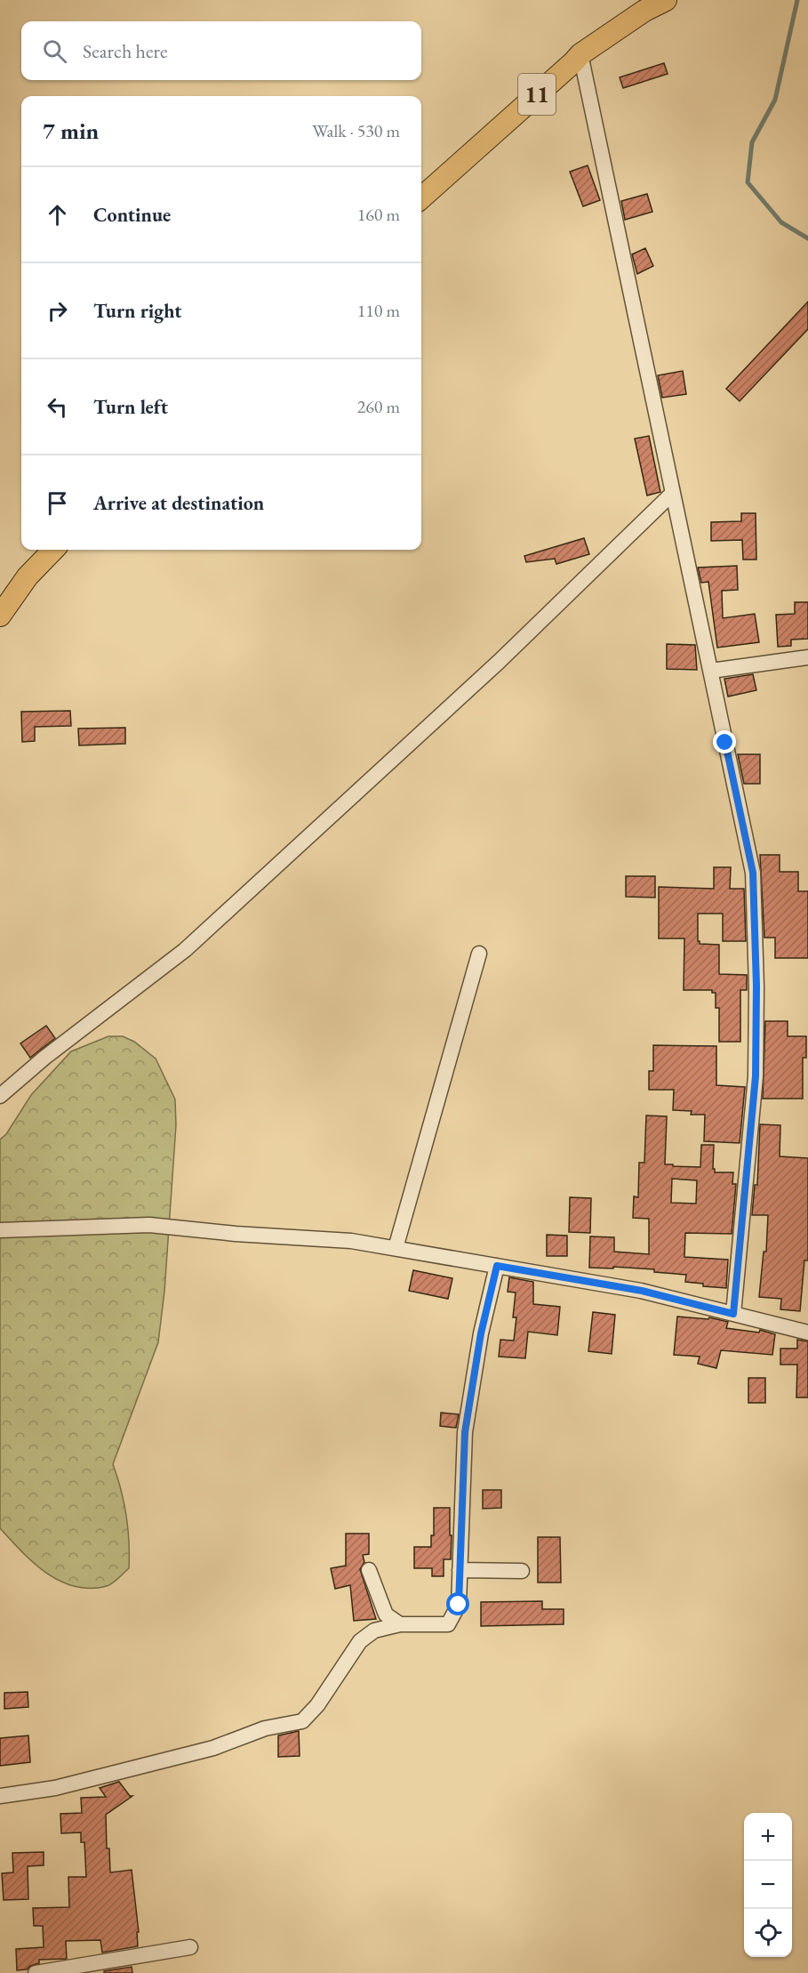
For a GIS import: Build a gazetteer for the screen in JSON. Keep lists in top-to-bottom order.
{
  "streets": {
    "highway": ["11"]
  },
  "page": {
    "search": "Search here",
    "heading": ["7 min", "Walk · 530 m"],
    "list": [
      ["Continue", "160 m"],
      ["Turn right", "110 m"],
      ["Turn left", "260 m"],
      "Arrive at destination"
    ],
    "map_buttons": ["+", "−"]
  }
}
